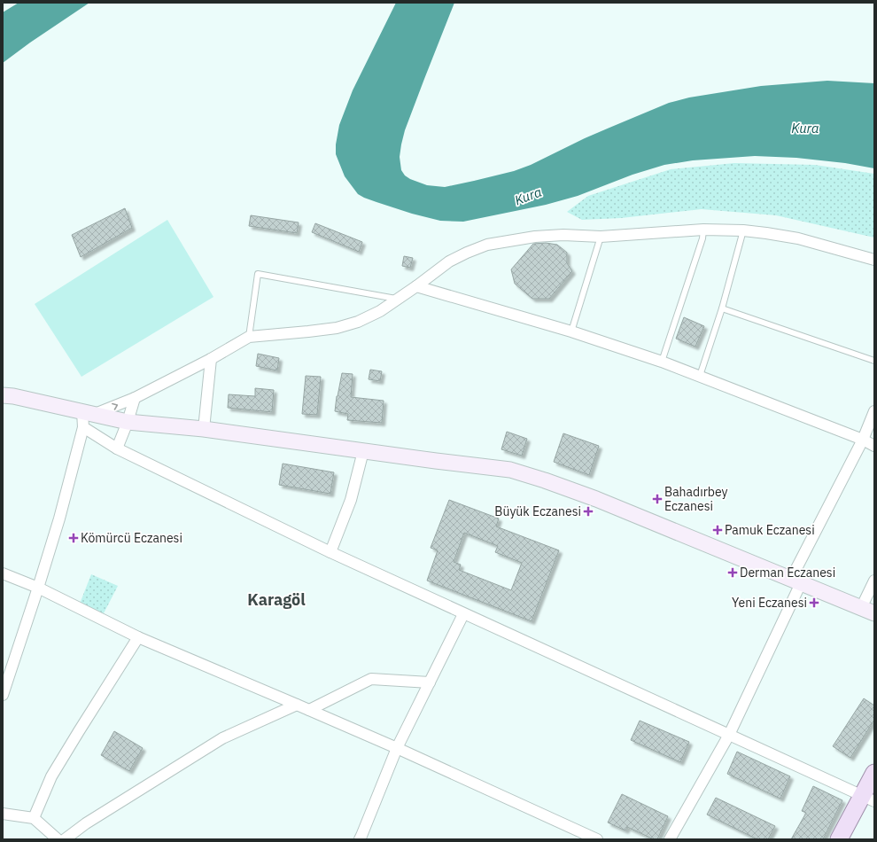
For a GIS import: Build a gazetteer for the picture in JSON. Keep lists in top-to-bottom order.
{
  "districts": ["Karagöl"],
  "water": ["Kura"],
  "places": {
    "health": [
      "Bahadırbey Eczanesi",
      "Büyük Eczanesi",
      "Pamuk Eczanesi",
      "Kömürcü Eczanesi",
      "Derman Eczanesi",
      "Yeni Eczanesi"
    ]
  }
}
